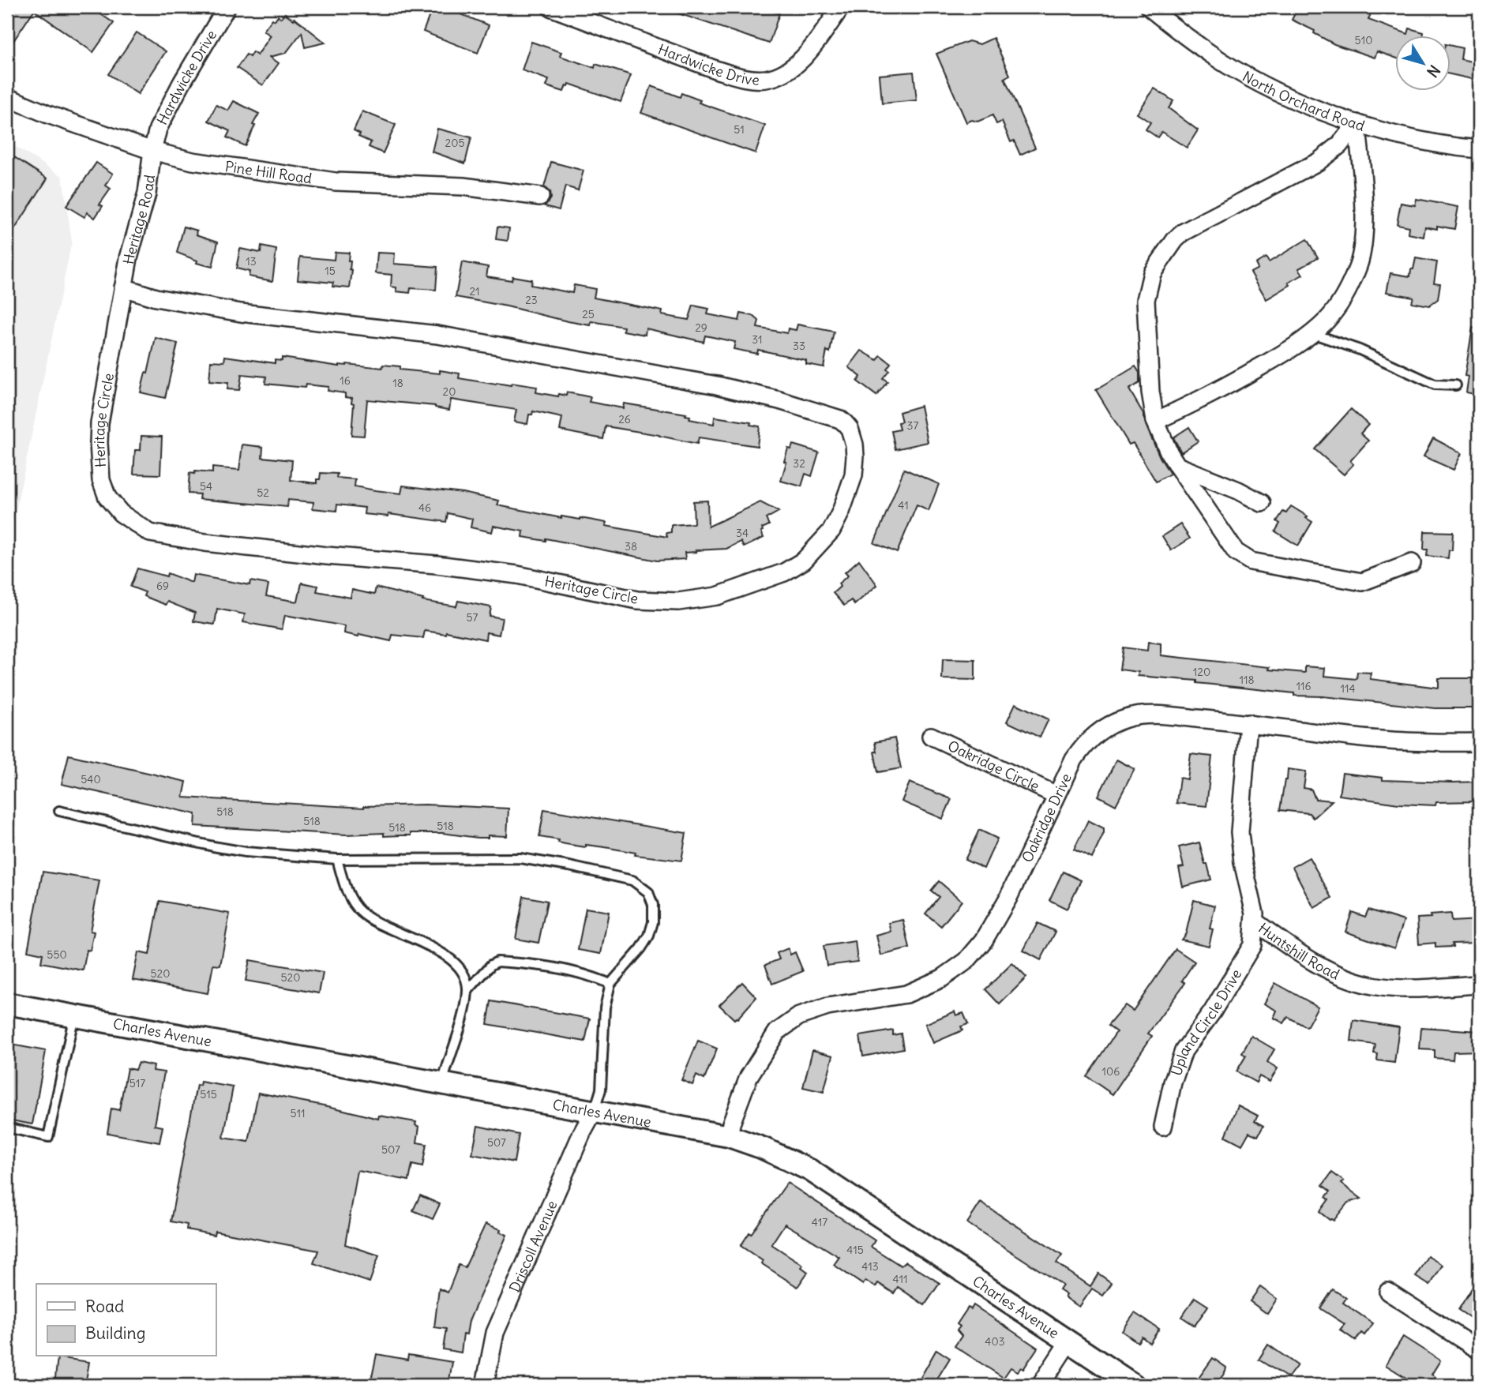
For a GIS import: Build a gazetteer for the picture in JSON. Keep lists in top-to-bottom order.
{
  "streets": {
    "street": [
      "Hardwicke Drive",
      "North Orchard Road",
      "Pine Hill Road",
      "Heritage Road",
      "Heritage Circle",
      "Oakridge Circle",
      "Oakridge Drive",
      "Huntshill Road",
      "Upland Circle Drive",
      "Charles Avenue",
      "Driscoll Avenue"
    ]
  },
  "crossings": [
    ["Hardwicke Drive", "Pine Hill Road"],
    ["Hardwicke Drive", "Heritage Road"],
    ["Pine Hill Road", "Heritage Road"],
    ["Heritage Road", "Heritage Circle"],
    ["Oakridge Circle", "Oakridge Drive"],
    ["Oakridge Drive", "Huntshill Road"],
    ["Oakridge Drive", "Charles Avenue"],
    ["Huntshill Road", "Upland Circle Drive"],
    ["Charles Avenue", "Driscoll Avenue"]
  ],
  "house_numbers": [
    "510",
    "51",
    "205",
    "13",
    "15",
    "21",
    "23",
    "25",
    "29",
    "31",
    "33",
    "16",
    "18",
    "20",
    "26",
    "37",
    "32",
    "54",
    "52",
    "41",
    "46",
    "34",
    "38",
    "69",
    "57",
    "120",
    "118",
    "116",
    "114",
    "540",
    "518",
    "518",
    "518",
    "518",
    "550",
    "520",
    "520",
    "106",
    "517",
    "515",
    "511",
    "507",
    "507",
    "417",
    "415",
    "413",
    "411",
    "403"
  ],
  "legend": ["Road", "Building"],
  "north": "bottom right"
}
